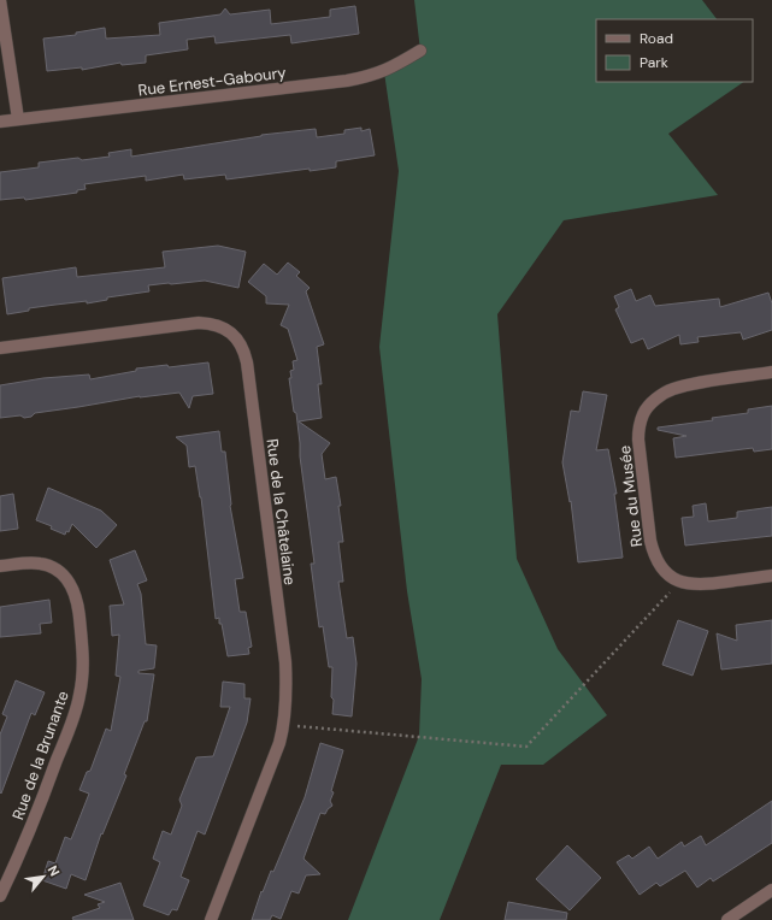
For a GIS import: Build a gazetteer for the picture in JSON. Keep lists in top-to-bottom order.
{
  "streets": {
    "street": [
      "Rue Ernest-Gaboury",
      "Rue du Musée",
      "Rue de la Châtelaine",
      "Rue de la Brunante"
    ]
  },
  "legend": ["Road", "Park"],
  "north": "top right"
}
